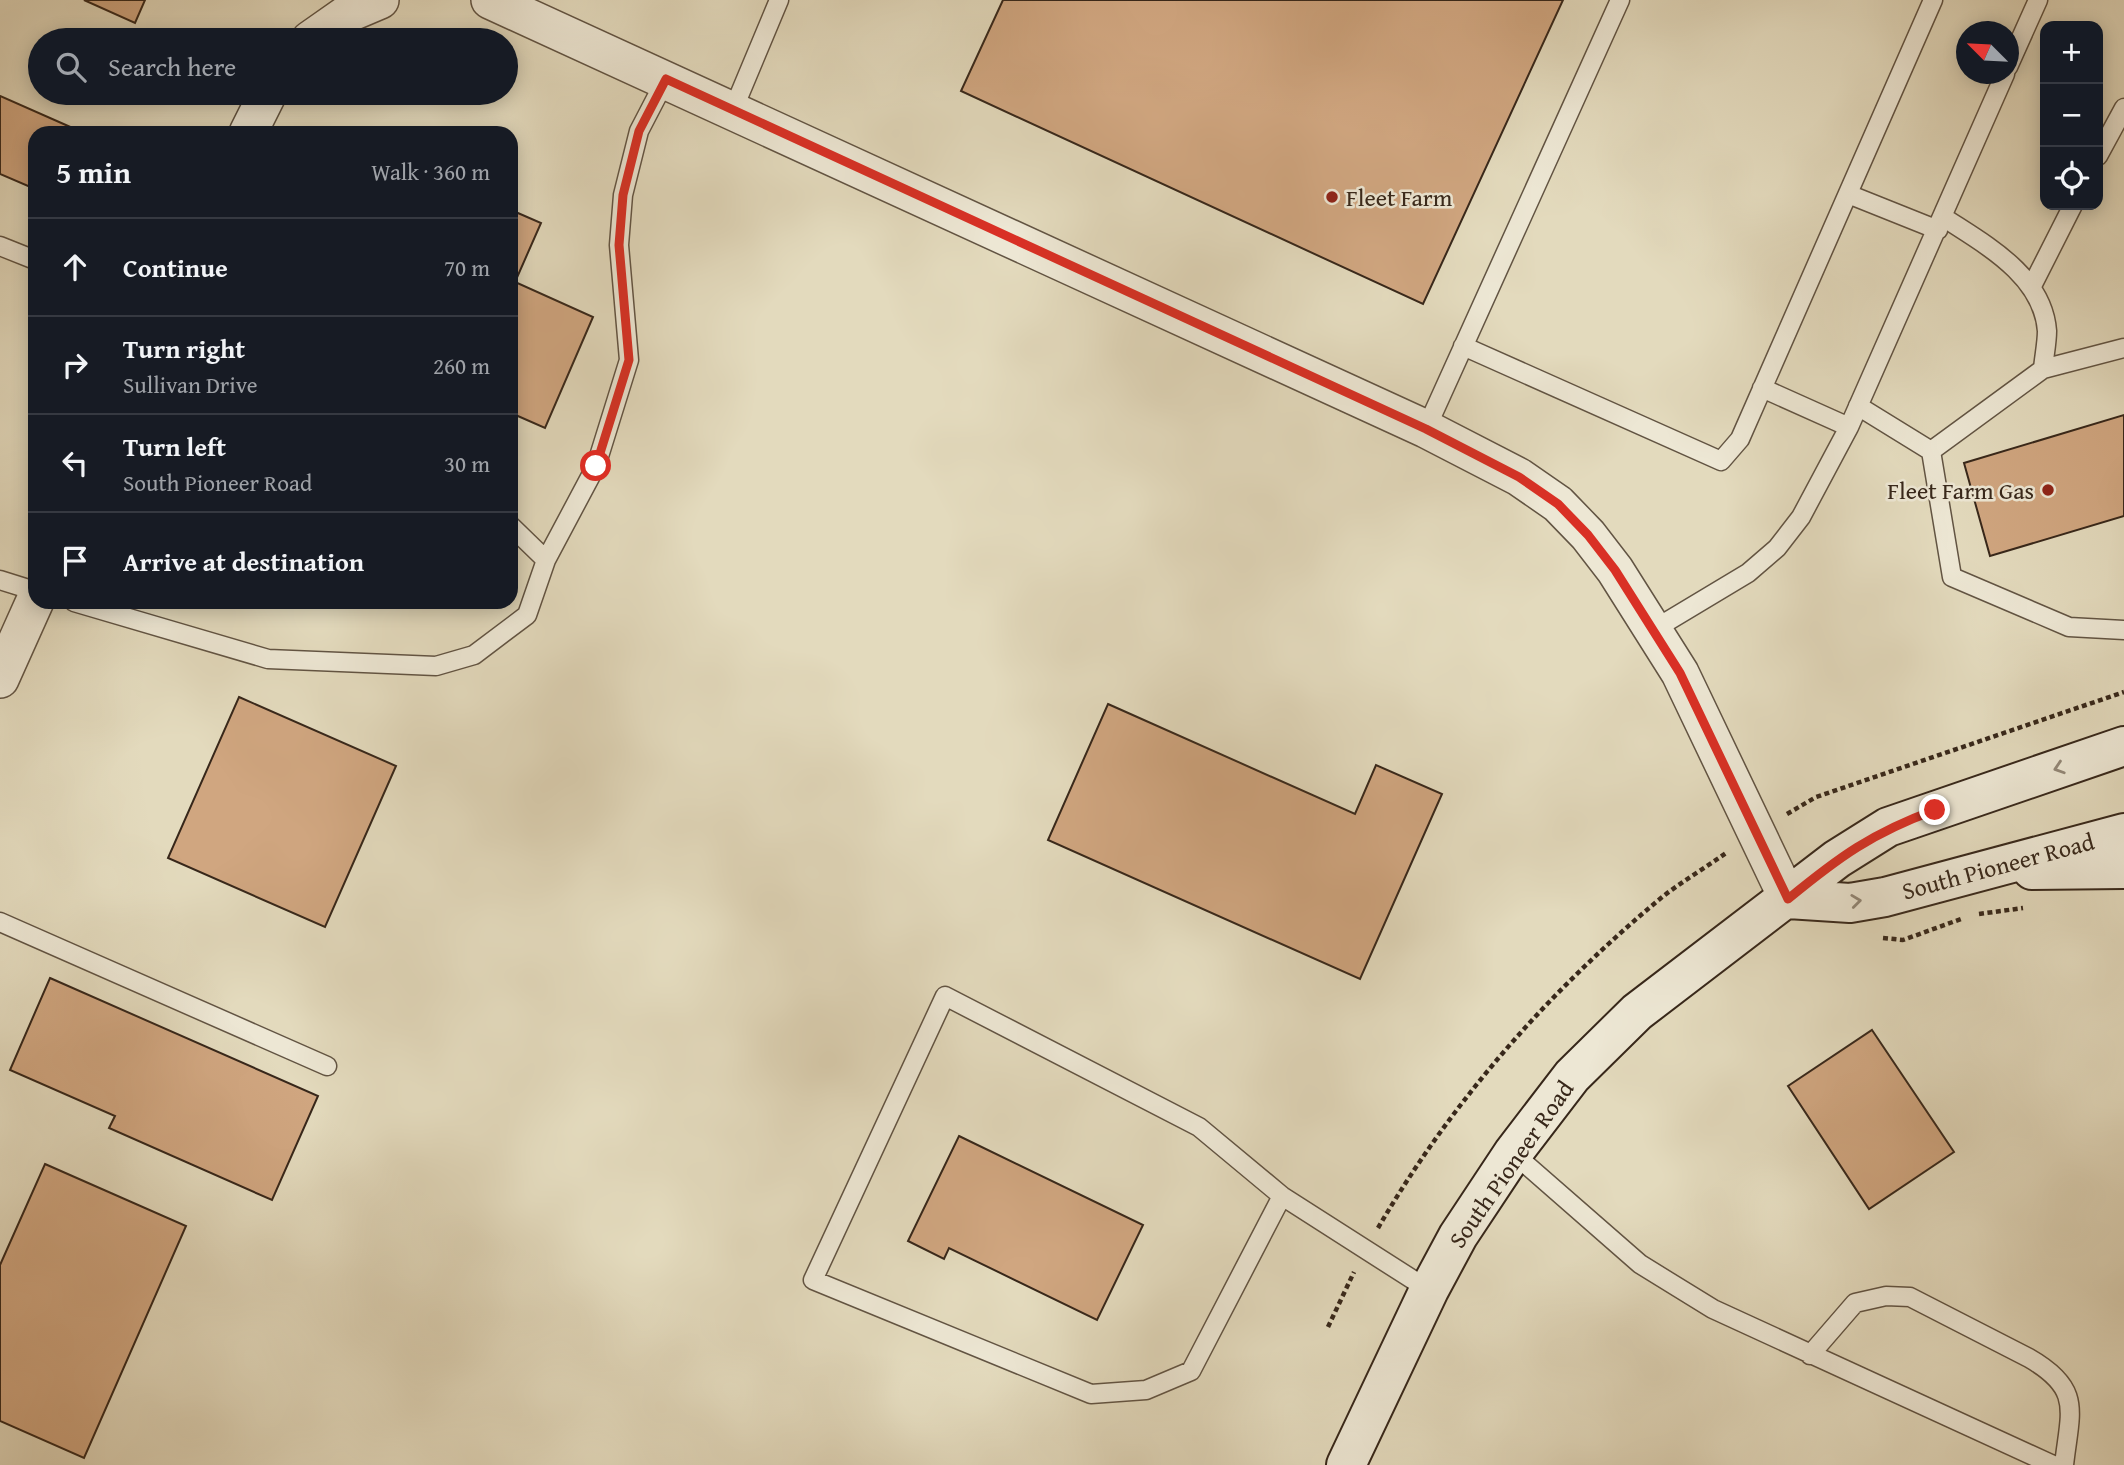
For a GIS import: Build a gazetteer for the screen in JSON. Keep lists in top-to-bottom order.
{
  "streets": {
    "main road": ["South Pioneer Road"]
  },
  "places": ["Fleet Farm", "Fleet Farm Gas"],
  "north": "top left",
  "page": {
    "map_buttons": ["+", "−"],
    "search": "Search here",
    "heading": ["5 min", "Walk · 360 m"],
    "list": [
      ["Continue", "70 m"],
      ["Turn right", "Sullivan Drive", "260 m"],
      ["Turn left", "South Pioneer Road", "30 m"],
      "Arrive at destination"
    ]
  }
}
